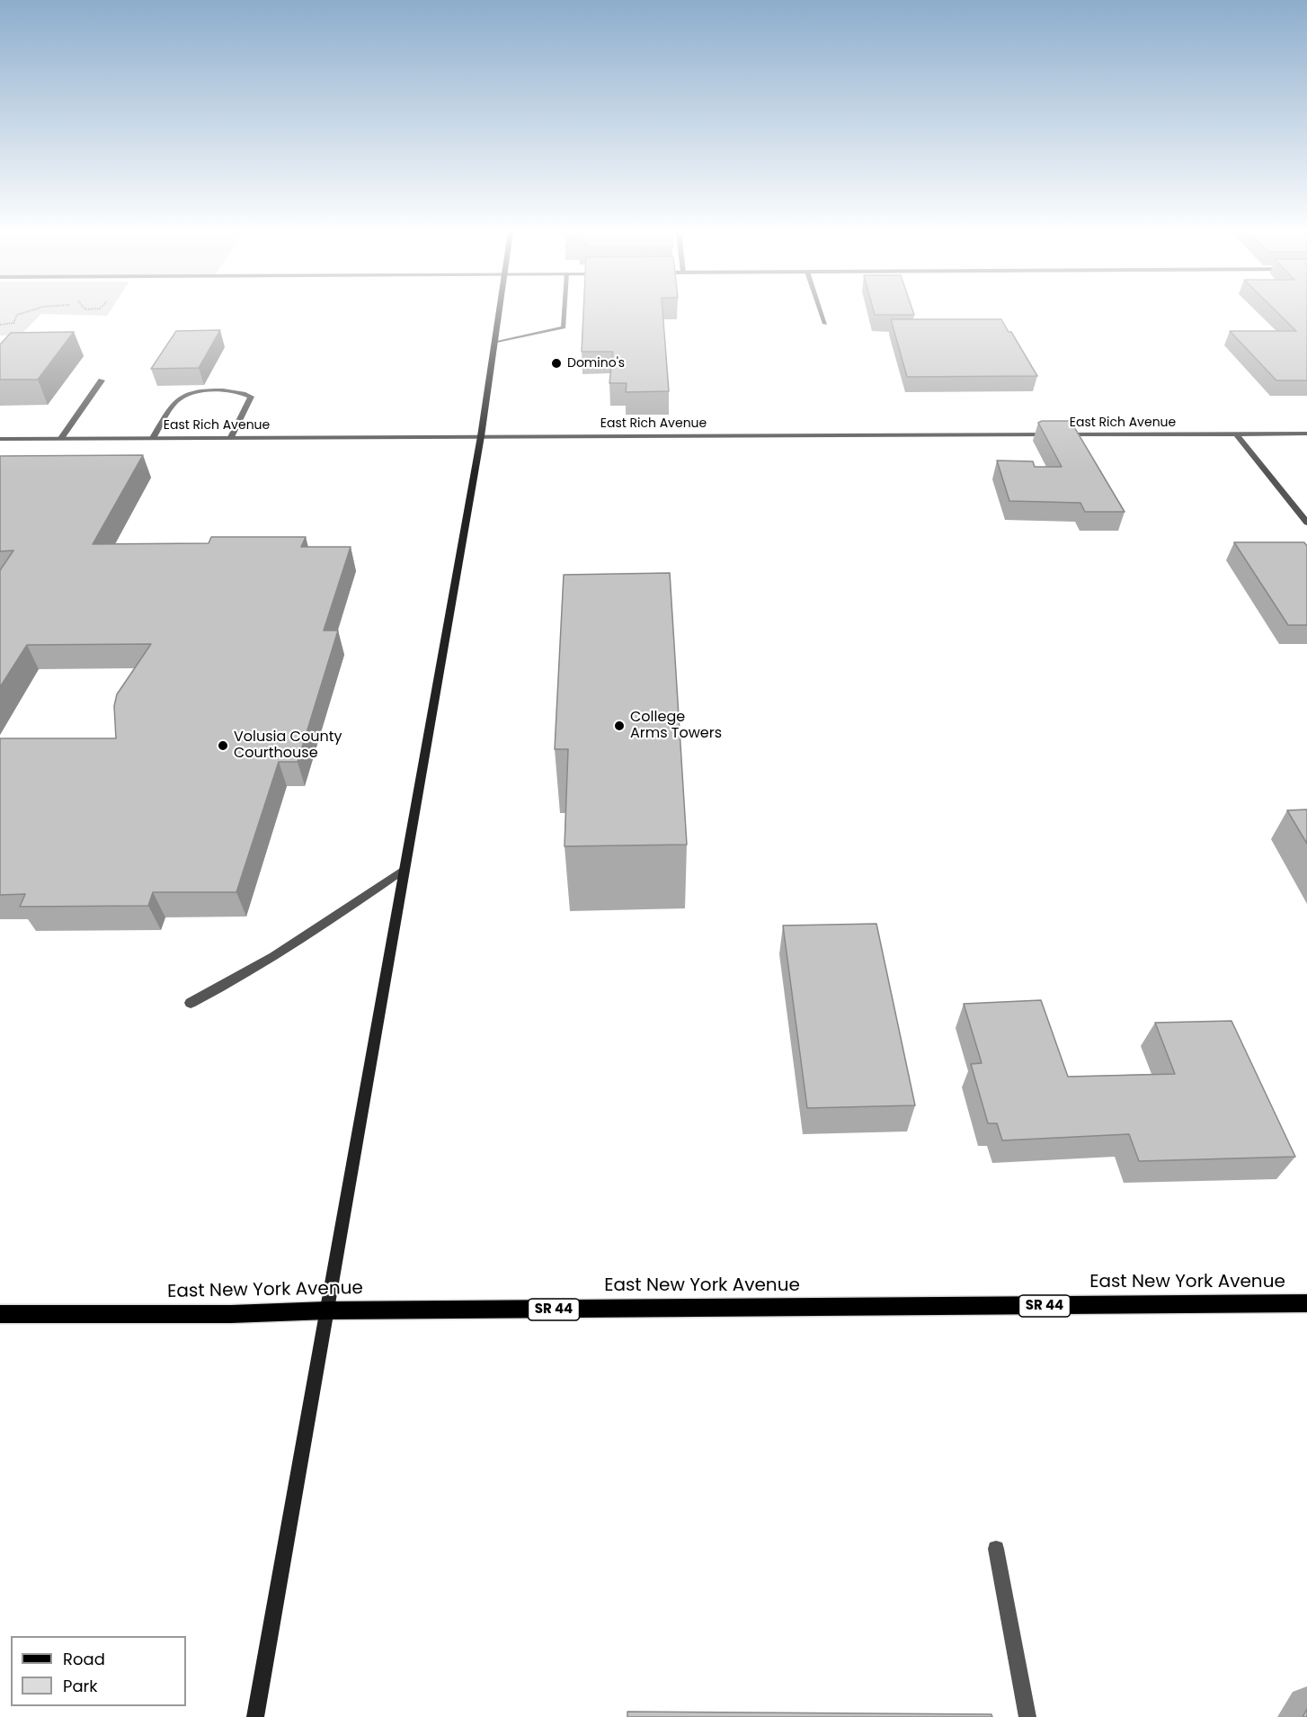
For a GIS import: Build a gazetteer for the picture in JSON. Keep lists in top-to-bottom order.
{
  "streets": {
    "main road": ["East New York Avenue", "SR 44"],
    "street": ["East Rich Avenue"]
  },
  "places": ["Domino's", "College Arms Towers", "Volusia County Courthouse"],
  "legend": ["Road", "Park"]
}
